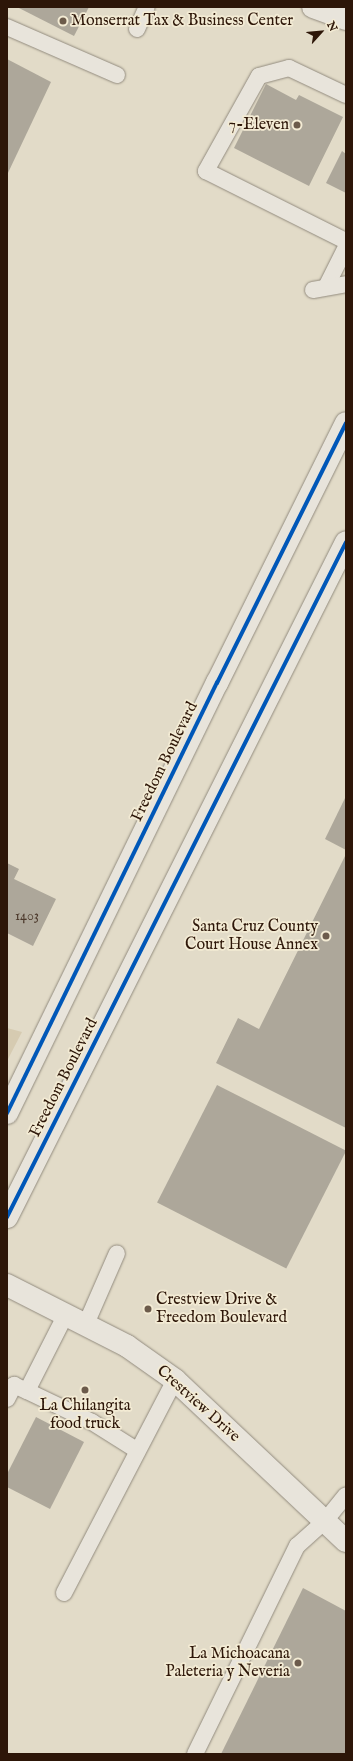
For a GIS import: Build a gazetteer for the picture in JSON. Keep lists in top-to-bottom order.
{
  "streets": {
    "main road": ["Freedom Boulevard", "Crestview Drive"]
  },
  "places": [
    "Monserrat Tax & Business Center",
    "7-Eleven",
    "Santa Cruz County Court House Annex",
    "Crestview Drive & Freedom Boulevard",
    "La Chilangita food truck",
    "La Michoacana Paleteria y Neveria"
  ],
  "house_numbers": ["1403"],
  "north": "top right"
}
